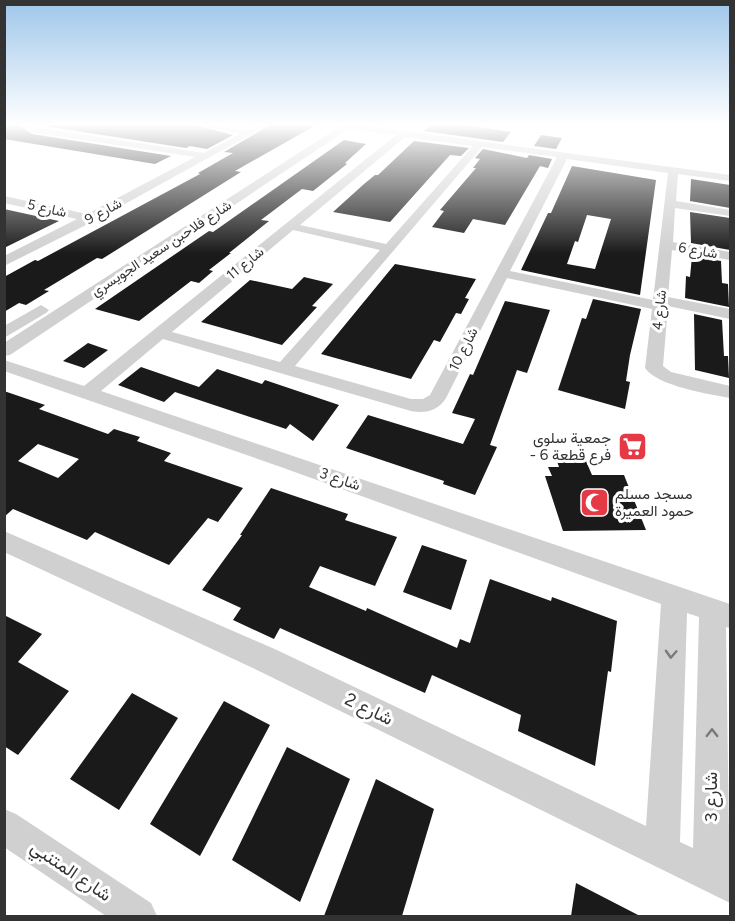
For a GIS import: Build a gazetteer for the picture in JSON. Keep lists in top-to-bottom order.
{
  "streets": {
    "street": [
      "شارع 5",
      "شارع 9",
      "شارع فلاحبن سعيد الجويسري",
      "شارع 6",
      "شارع 11",
      "شارع 4",
      "شارع 10",
      "شارع 3",
      "شارع 2",
      "شارع المتنبي"
    ]
  },
  "crossings": [
    ["شارع 5", "شارع 9"],
    ["شارع 6", "شارع 4"],
    ["شارع 11", "شارع 10"],
    ["شارع 11", "شارع 3"],
    ["شارع 3", "شارع 2"]
  ],
  "places": {
    "supermarket": ["جمعية سلوى - فرع قطعة 6"],
    "mosque": ["مسجد مسلم حمود العميرة"]
  }
}
